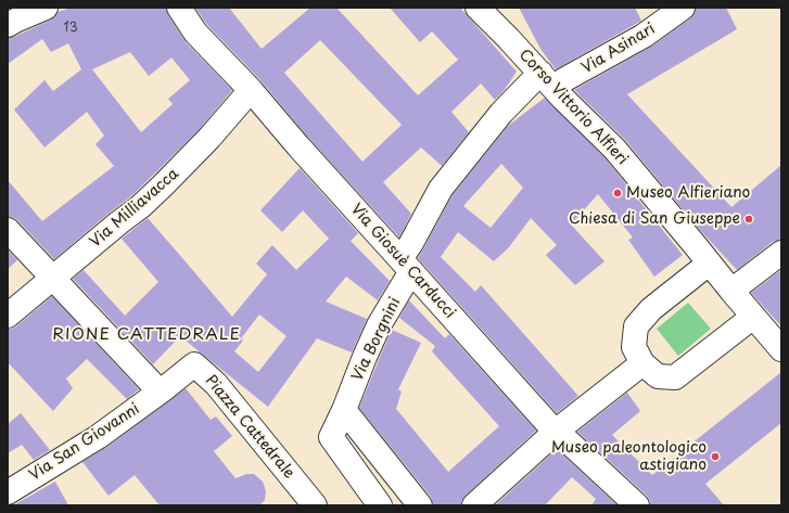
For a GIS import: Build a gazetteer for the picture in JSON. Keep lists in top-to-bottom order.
{
  "streets": {
    "street": [
      "Via Asinari",
      "Corso Vittorio Alfieri",
      "Via Milliavacca",
      "Via Giosuè Carducci",
      "Via Borgnini",
      "Piazza Cattedrale",
      "Via San Giovanni"
    ]
  },
  "crossings": [
    ["Via Asinari", "Corso Vittorio Alfieri"],
    ["Via Asinari", "Via Giosuè Carducci"],
    ["Via Asinari", "Via Borgnini"],
    ["Via Milliavacca", "Via Giosuè Carducci"],
    ["Via Giosuè Carducci", "Via Borgnini"],
    ["Piazza Cattedrale", "Via San Giovanni"]
  ],
  "districts": ["RIONE CATTEDRALE"],
  "places": ["Museo Alfieriano", "Chiesa di San Giuseppe", "Museo paleontologico astigiano"],
  "house_numbers": ["13"]
}
